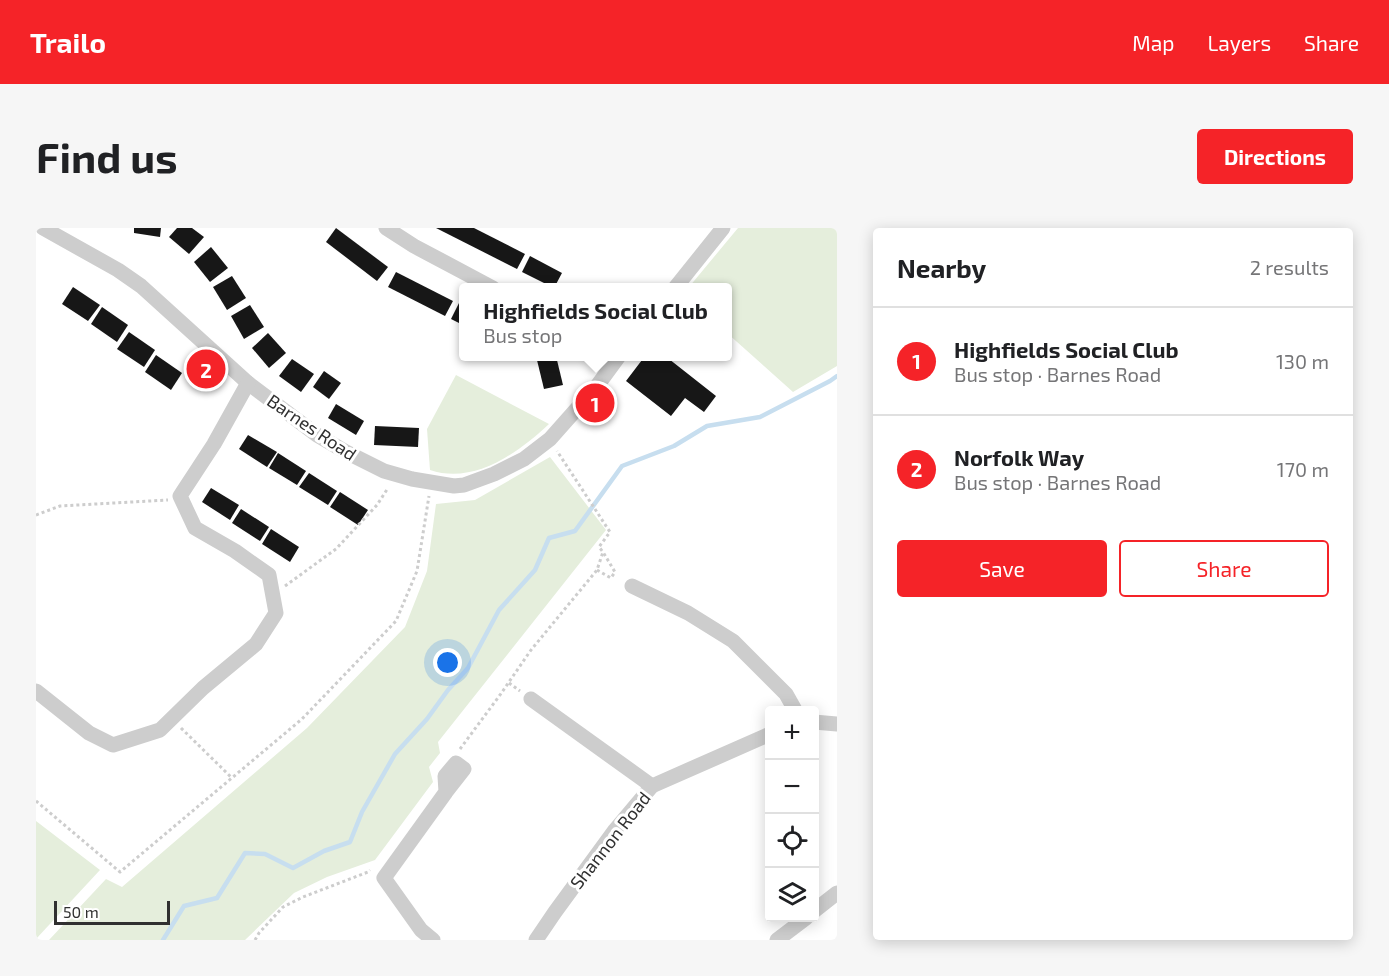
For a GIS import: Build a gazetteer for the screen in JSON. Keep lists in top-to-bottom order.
{
  "streets": {
    "street": ["Barnes Road", "Shannon Road"]
  },
  "scale_bar": "50 m",
  "page": {
    "header": "Trailo",
    "nav": ["Map", "Layers", "Share"],
    "buttons": [
      "Directions",
      ["Save", "Share"]
    ],
    "title": "Find us",
    "heading": ["Nearby", "2 results"],
    "popup": ["Highfields Social Club", "Bus stop"],
    "list": [
      {
        "mark": "1",
        "name": "Highfields Social Club",
        "note": "Bus stop · Barnes Road",
        "value": "130 m"
      },
      {
        "mark": "2",
        "name": "Norfolk Way",
        "note": "Bus stop · Barnes Road",
        "value": "170 m"
      }
    ],
    "pins": ["2", "1"],
    "map_buttons": ["+", "−"],
    "scale": "50 m"
  }
}
